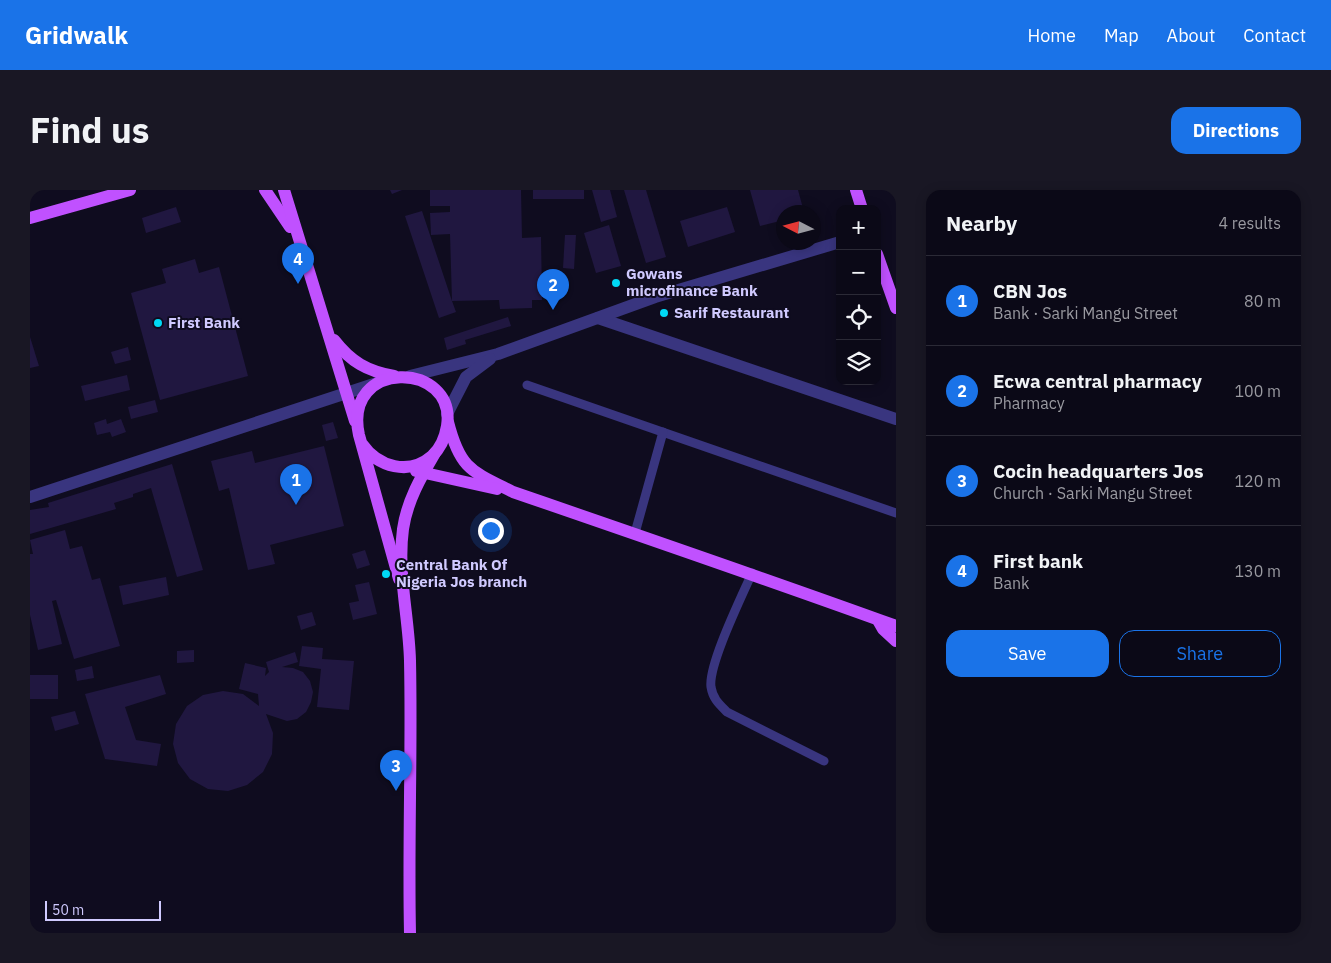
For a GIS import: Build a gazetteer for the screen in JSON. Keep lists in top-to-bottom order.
{
  "places": [
    "Gowans microfinance Bank",
    "Sarif Restaurant",
    "First Bank",
    "Central Bank Of Nigeria Jos branch"
  ],
  "scale_bar": "50 m",
  "north": "left",
  "page": {
    "header": "Gridwalk",
    "nav": [
      "Home",
      "Map",
      "About",
      "Contact"
    ],
    "title": "Find us",
    "buttons": [
      "Directions",
      ["Save", "Share"]
    ],
    "heading": ["Nearby", "4 results"],
    "map_buttons": ["+", "−"],
    "pins": [
      "4",
      "2",
      "1",
      "3"
    ],
    "list": [
      {
        "mark": "1",
        "name": "CBN Jos",
        "note": "Bank · Sarki Mangu Street",
        "value": "80 m"
      },
      {
        "mark": "2",
        "name": "Ecwa central pharmacy",
        "note": "Pharmacy",
        "value": "100 m"
      },
      {
        "mark": "3",
        "name": "Cocin headquarters Jos",
        "note": "Church · Sarki Mangu Street",
        "value": "120 m"
      },
      {
        "mark": "4",
        "name": "First bank",
        "note": "Bank",
        "value": "130 m"
      }
    ],
    "scale": "50 m"
  }
}
